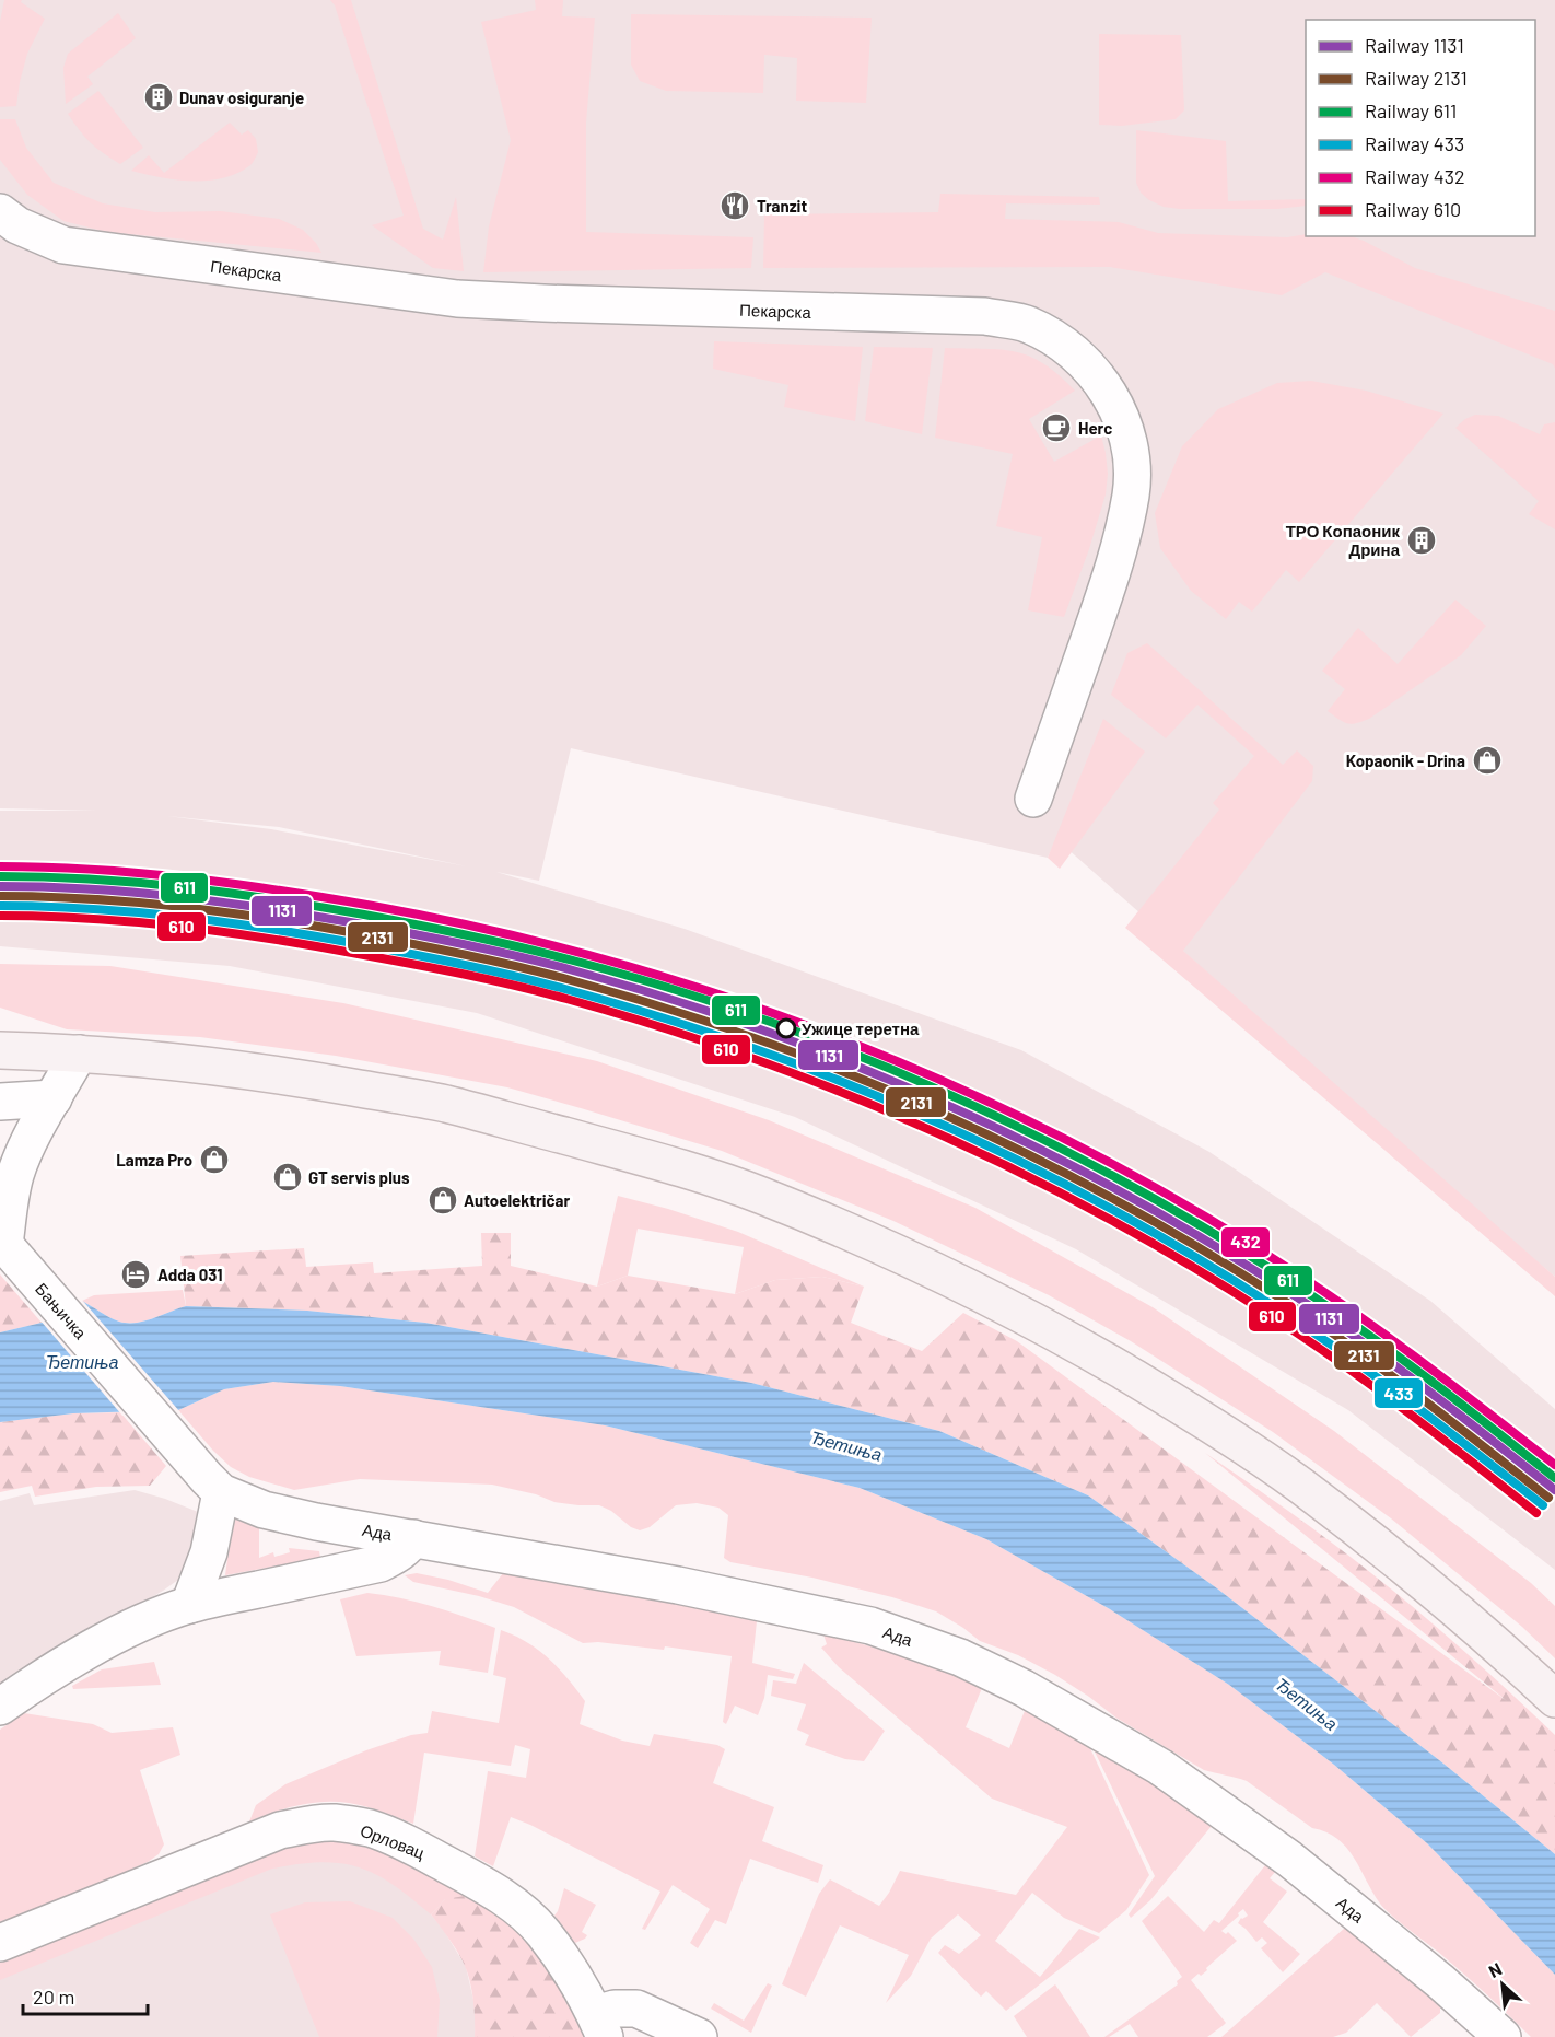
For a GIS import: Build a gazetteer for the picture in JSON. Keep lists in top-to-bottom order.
{
  "streets": {
    "street": [
      "Пекарска",
      "Бањичка",
      "Ада",
      "Орловац"
    ]
  },
  "crossings": [
    ["Бањичка", "Ада"]
  ],
  "water": ["Ђетиња"],
  "places": {
    "building": ["Dunav osiguranje", "ТРО Копаоник Дрина"],
    "restaurant": ["Tranzit"],
    "cafe": ["Herc"],
    "shop": [
      "Kopaonik - Drina",
      "Lamza Pro",
      "GT servis plus",
      "Autoelektričar"
    ],
    "other": ["Ужице теретна"],
    "hotel": ["Adda 031"]
  },
  "lines": [
    "rail line 432",
    "rail line 611",
    "rail line 1131",
    "rail line 2131",
    "rail line 433",
    "rail line 610"
  ],
  "legend": [
    "Railway 1131",
    "Railway 2131",
    "Railway 611",
    "Railway 433",
    "Railway 432",
    "Railway 610"
  ],
  "scale_bar": "20 m",
  "north": "top left"
}
